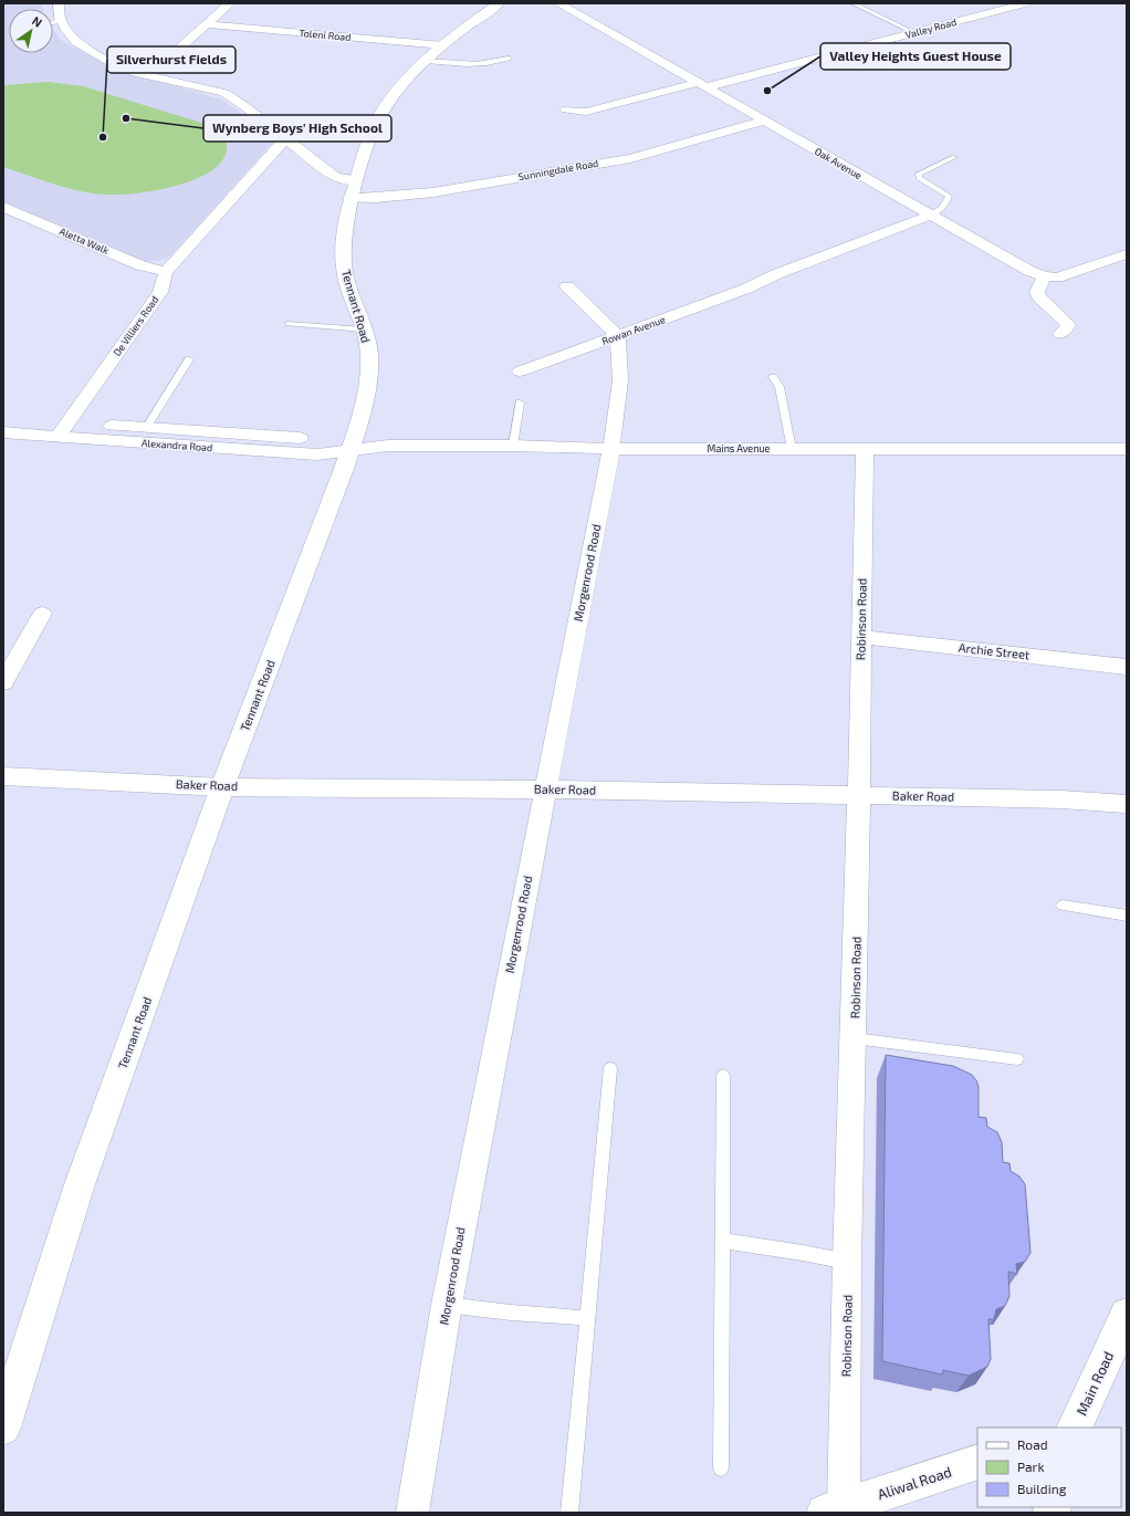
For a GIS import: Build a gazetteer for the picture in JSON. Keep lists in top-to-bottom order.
{
  "streets": {
    "main road": ["Tennant Road", "Main Road", "Aliwal Road"],
    "street": [
      "Valley Road",
      "Toleni Road",
      "Oak Avenue",
      "Sunningdale Road",
      "Aletta Walk",
      "De Villiers Road",
      "Rowan Avenue",
      "Alexandra Road",
      "Mains Avenue",
      "Morgenrood Road",
      "Robinson Road",
      "Archie Street",
      "Baker Road"
    ]
  },
  "crossings": [
    ["Valley Road", "Oak Avenue"],
    ["Toleni Road", "Tennant Road"],
    ["Oak Avenue", "Sunningdale Road"],
    ["Oak Avenue", "Rowan Avenue"],
    ["Sunningdale Road", "Tennant Road"],
    ["Sunningdale Road", "De Villiers Road"],
    ["Aletta Walk", "De Villiers Road"],
    ["Tennant Road", "Alexandra Road"],
    ["Tennant Road", "Mains Avenue"],
    ["Tennant Road", "Baker Road"],
    ["De Villiers Road", "Alexandra Road"],
    ["Rowan Avenue", "Morgenrood Road"],
    ["Alexandra Road", "Mains Avenue"],
    ["Mains Avenue", "Morgenrood Road"],
    ["Mains Avenue", "Robinson Road"],
    ["Morgenrood Road", "Baker Road"],
    ["Robinson Road", "Archie Street"],
    ["Robinson Road", "Baker Road"],
    ["Robinson Road", "Aliwal Road"]
  ],
  "places": ["Valley Heights Guest House", "Wynberg Boys' High School", "Silverhurst Fields"],
  "legend": ["Road", "Park", "Building"],
  "north": "top right"
}
